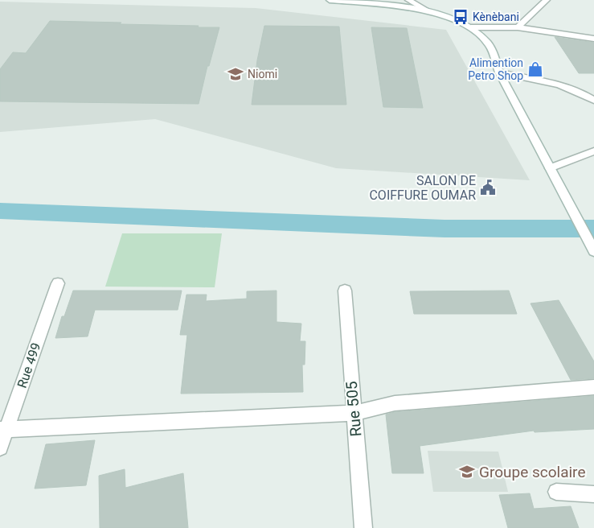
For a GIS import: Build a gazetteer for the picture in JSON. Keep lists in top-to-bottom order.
{
  "streets": {
    "street": ["Rue 499", "Rue 505"]
  },
  "places": {
    "bus stop": ["Kènèbani"],
    "shop": ["Alimention Petro Shop"],
    "school or university": ["Niomi", "Groupe scolaire"],
    "public building": ["SALON DE COIFFURE OUMAR"]
  }
}
